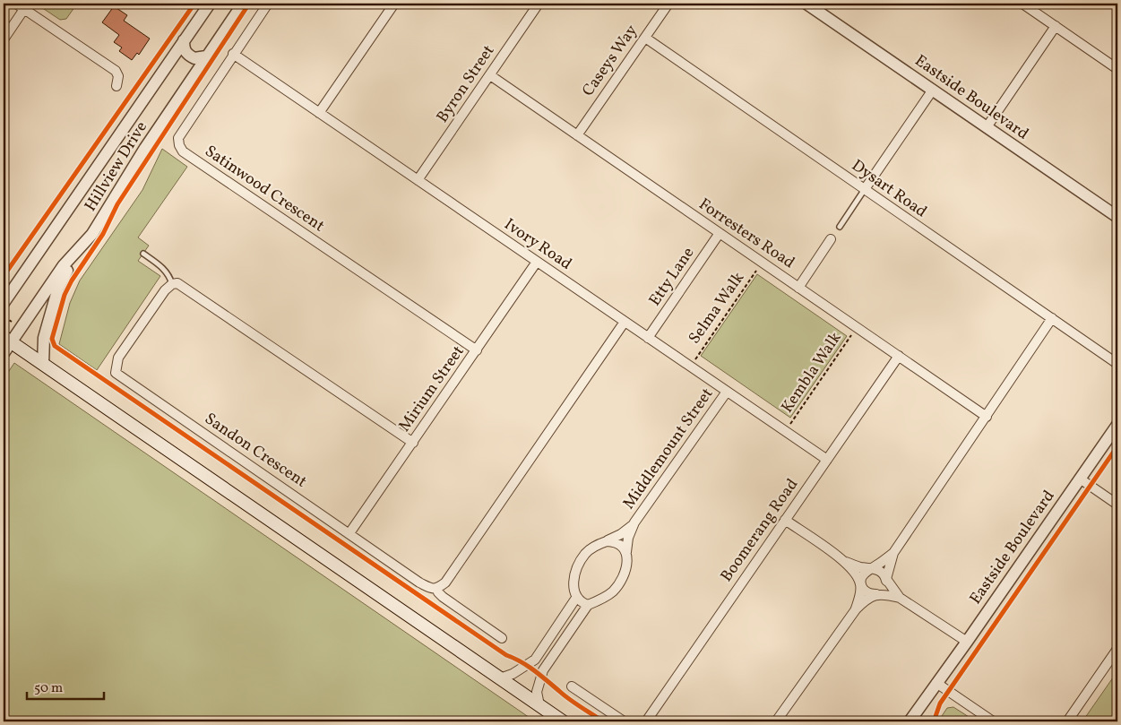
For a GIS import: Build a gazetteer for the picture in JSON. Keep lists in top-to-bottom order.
{
  "streets": {
    "street": [
      "Caseys Way",
      "Byron Street",
      "Eastside Boulevard",
      "Hillview Drive",
      "Satinwood Crescent",
      "Dysart Road",
      "Forresters Road",
      "Ivory Road",
      "Etty Lane",
      "Mirium Street",
      "Middlemount Street",
      "Sandon Crescent",
      "Boomerang Road"
    ],
    "path": ["Selma Walk", "Kembla Walk"]
  },
  "crossings": [
    ["Caseys Way", "Dysart Road"],
    ["Caseys Way", "Forresters Road"],
    ["Byron Street", "Forresters Road"],
    ["Byron Street", "Ivory Road"],
    ["Satinwood Crescent", "Ivory Road"],
    ["Satinwood Crescent", "Mirium Street"],
    ["Forresters Road", "Etty Lane"],
    ["Forresters Road", "Selma Walk"],
    ["Forresters Road", "Kembla Walk"],
    ["Forresters Road", "Boomerang Road"],
    ["Ivory Road", "Etty Lane"],
    ["Ivory Road", "Selma Walk"],
    ["Ivory Road", "Kembla Walk"],
    ["Ivory Road", "Mirium Street"],
    ["Ivory Road", "Middlemount Street"],
    ["Ivory Road", "Boomerang Road"],
    ["Mirium Street", "Sandon Crescent"]
  ],
  "scale_bar": "50 m"
}
